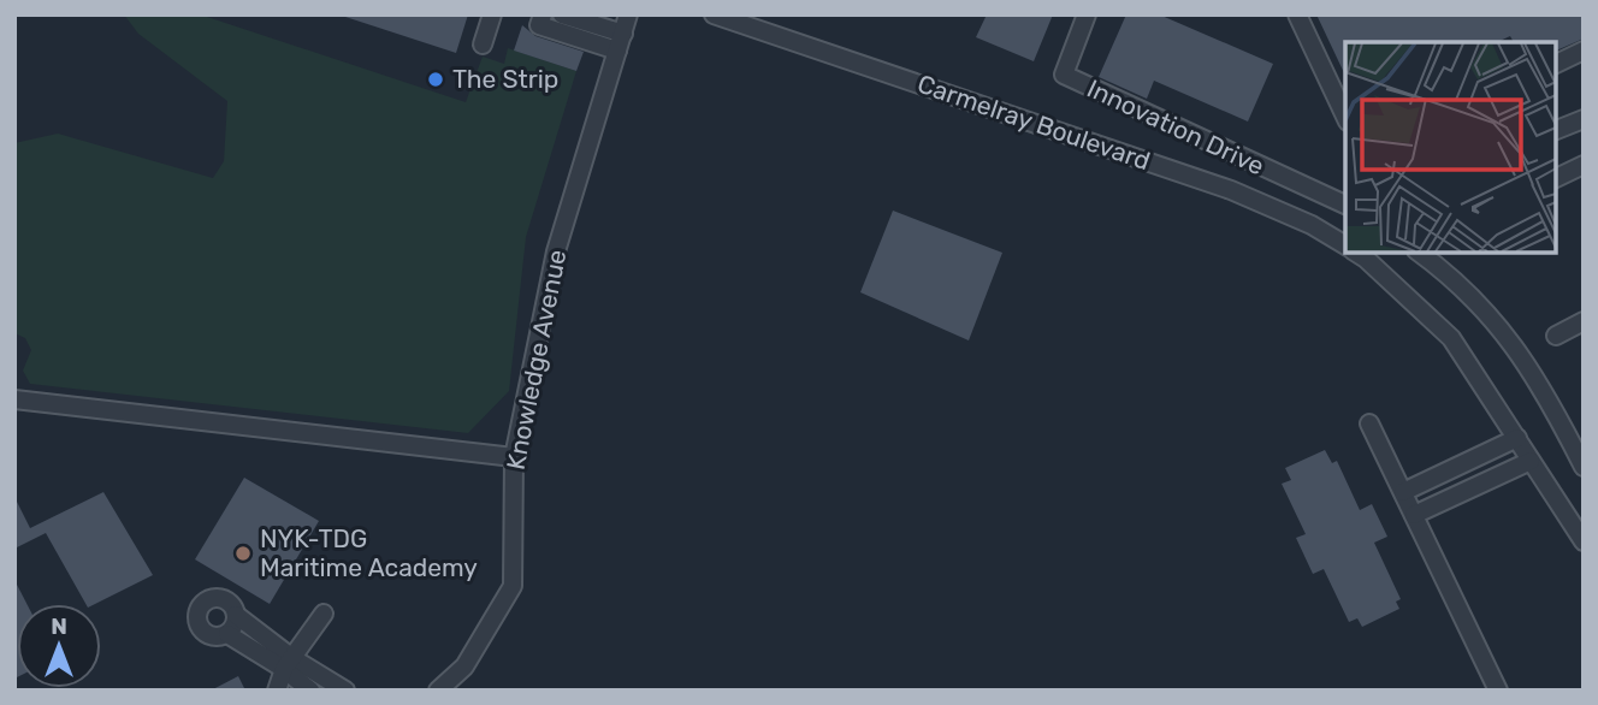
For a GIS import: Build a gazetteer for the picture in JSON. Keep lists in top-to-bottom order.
{
  "streets": {
    "street": ["Carmelray Boulevard", "Innovation Drive", "Knowledge Avenue"]
  },
  "places": ["The Strip", "NYK-TDG Maritime Academy"],
  "north": "top"
}
